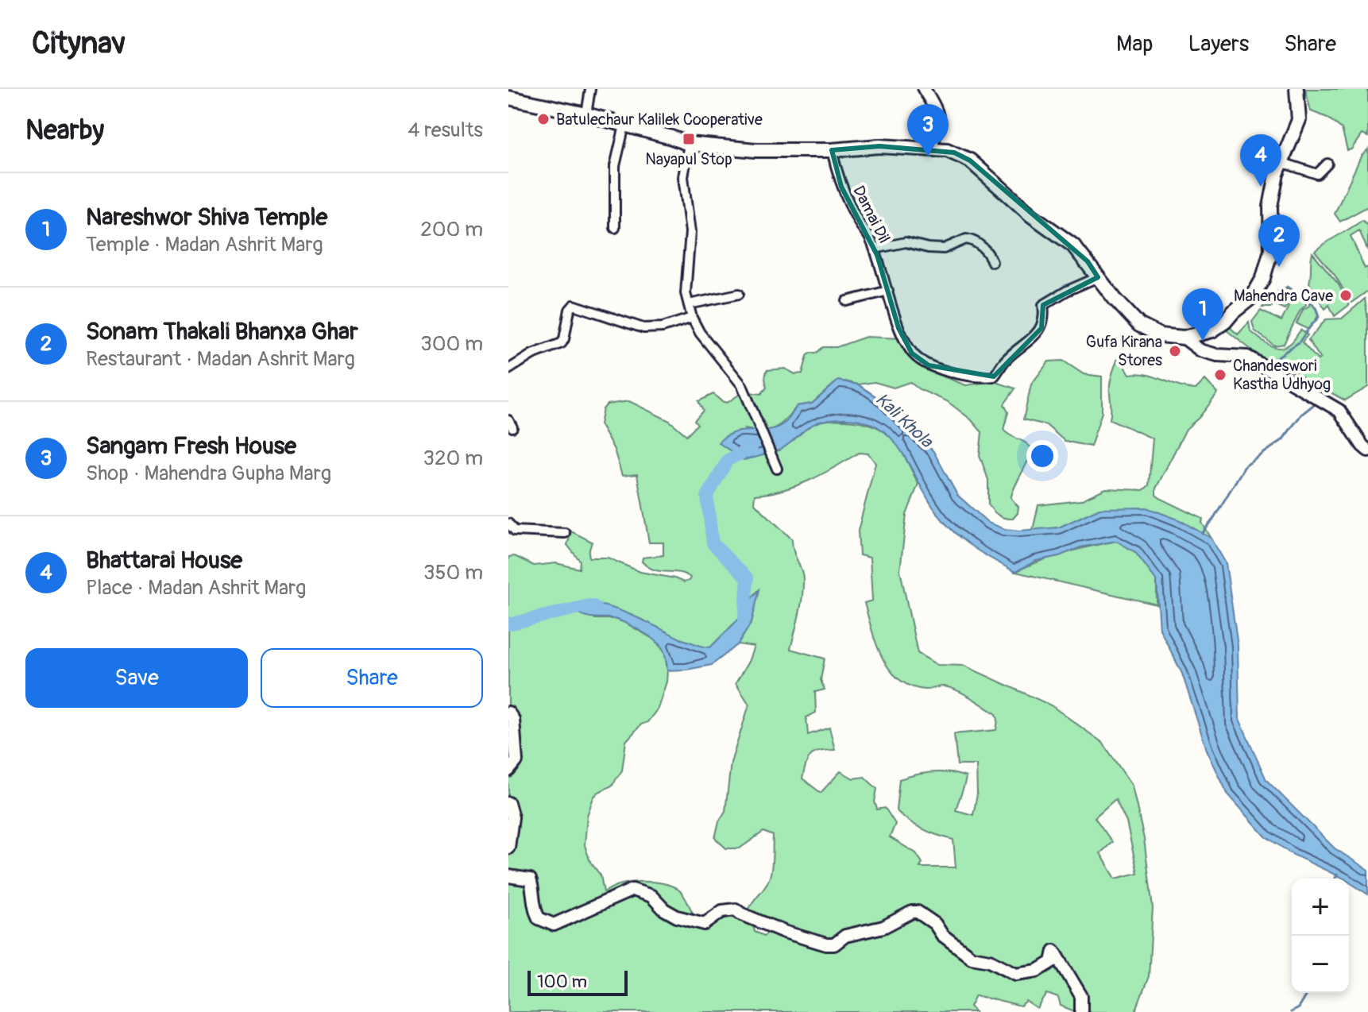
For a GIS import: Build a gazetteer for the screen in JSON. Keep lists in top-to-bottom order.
{
  "streets": {
    "street": ["Damai Dil"]
  },
  "water": ["Kali Khola"],
  "places": {
    "other": [
      "Batulechaur Kalilek Cooperative",
      "Mahendra Cave",
      "Gufa Kirana Stores",
      "Chandeswori Kastha Udhyog"
    ],
    "transit": ["Nayapul Stop"]
  },
  "scale_bar": "100 m",
  "page": {
    "header": "Citynav",
    "nav": ["Map", "Layers", "Share"],
    "heading": ["Nearby", "4 results"],
    "pins": [
      "3",
      "4",
      "2",
      "1"
    ],
    "list": [
      {
        "mark": "1",
        "name": "Nareshwor Shiva Temple",
        "note": "Temple · Madan Ashrit Marg",
        "value": "200 m"
      },
      {
        "mark": "2",
        "name": "Sonam Thakali Bhanxa Ghar",
        "note": "Restaurant · Madan Ashrit Marg",
        "value": "300 m"
      },
      {
        "mark": "3",
        "name": "Sangam Fresh House",
        "note": "Shop · Mahendra Gupha Marg",
        "value": "320 m"
      },
      {
        "mark": "4",
        "name": "Bhattarai House",
        "note": "Place · Madan Ashrit Marg",
        "value": "350 m"
      }
    ],
    "buttons": ["Save", "Share"],
    "map_buttons": ["+", "−"],
    "scale": "100 m"
  }
}
